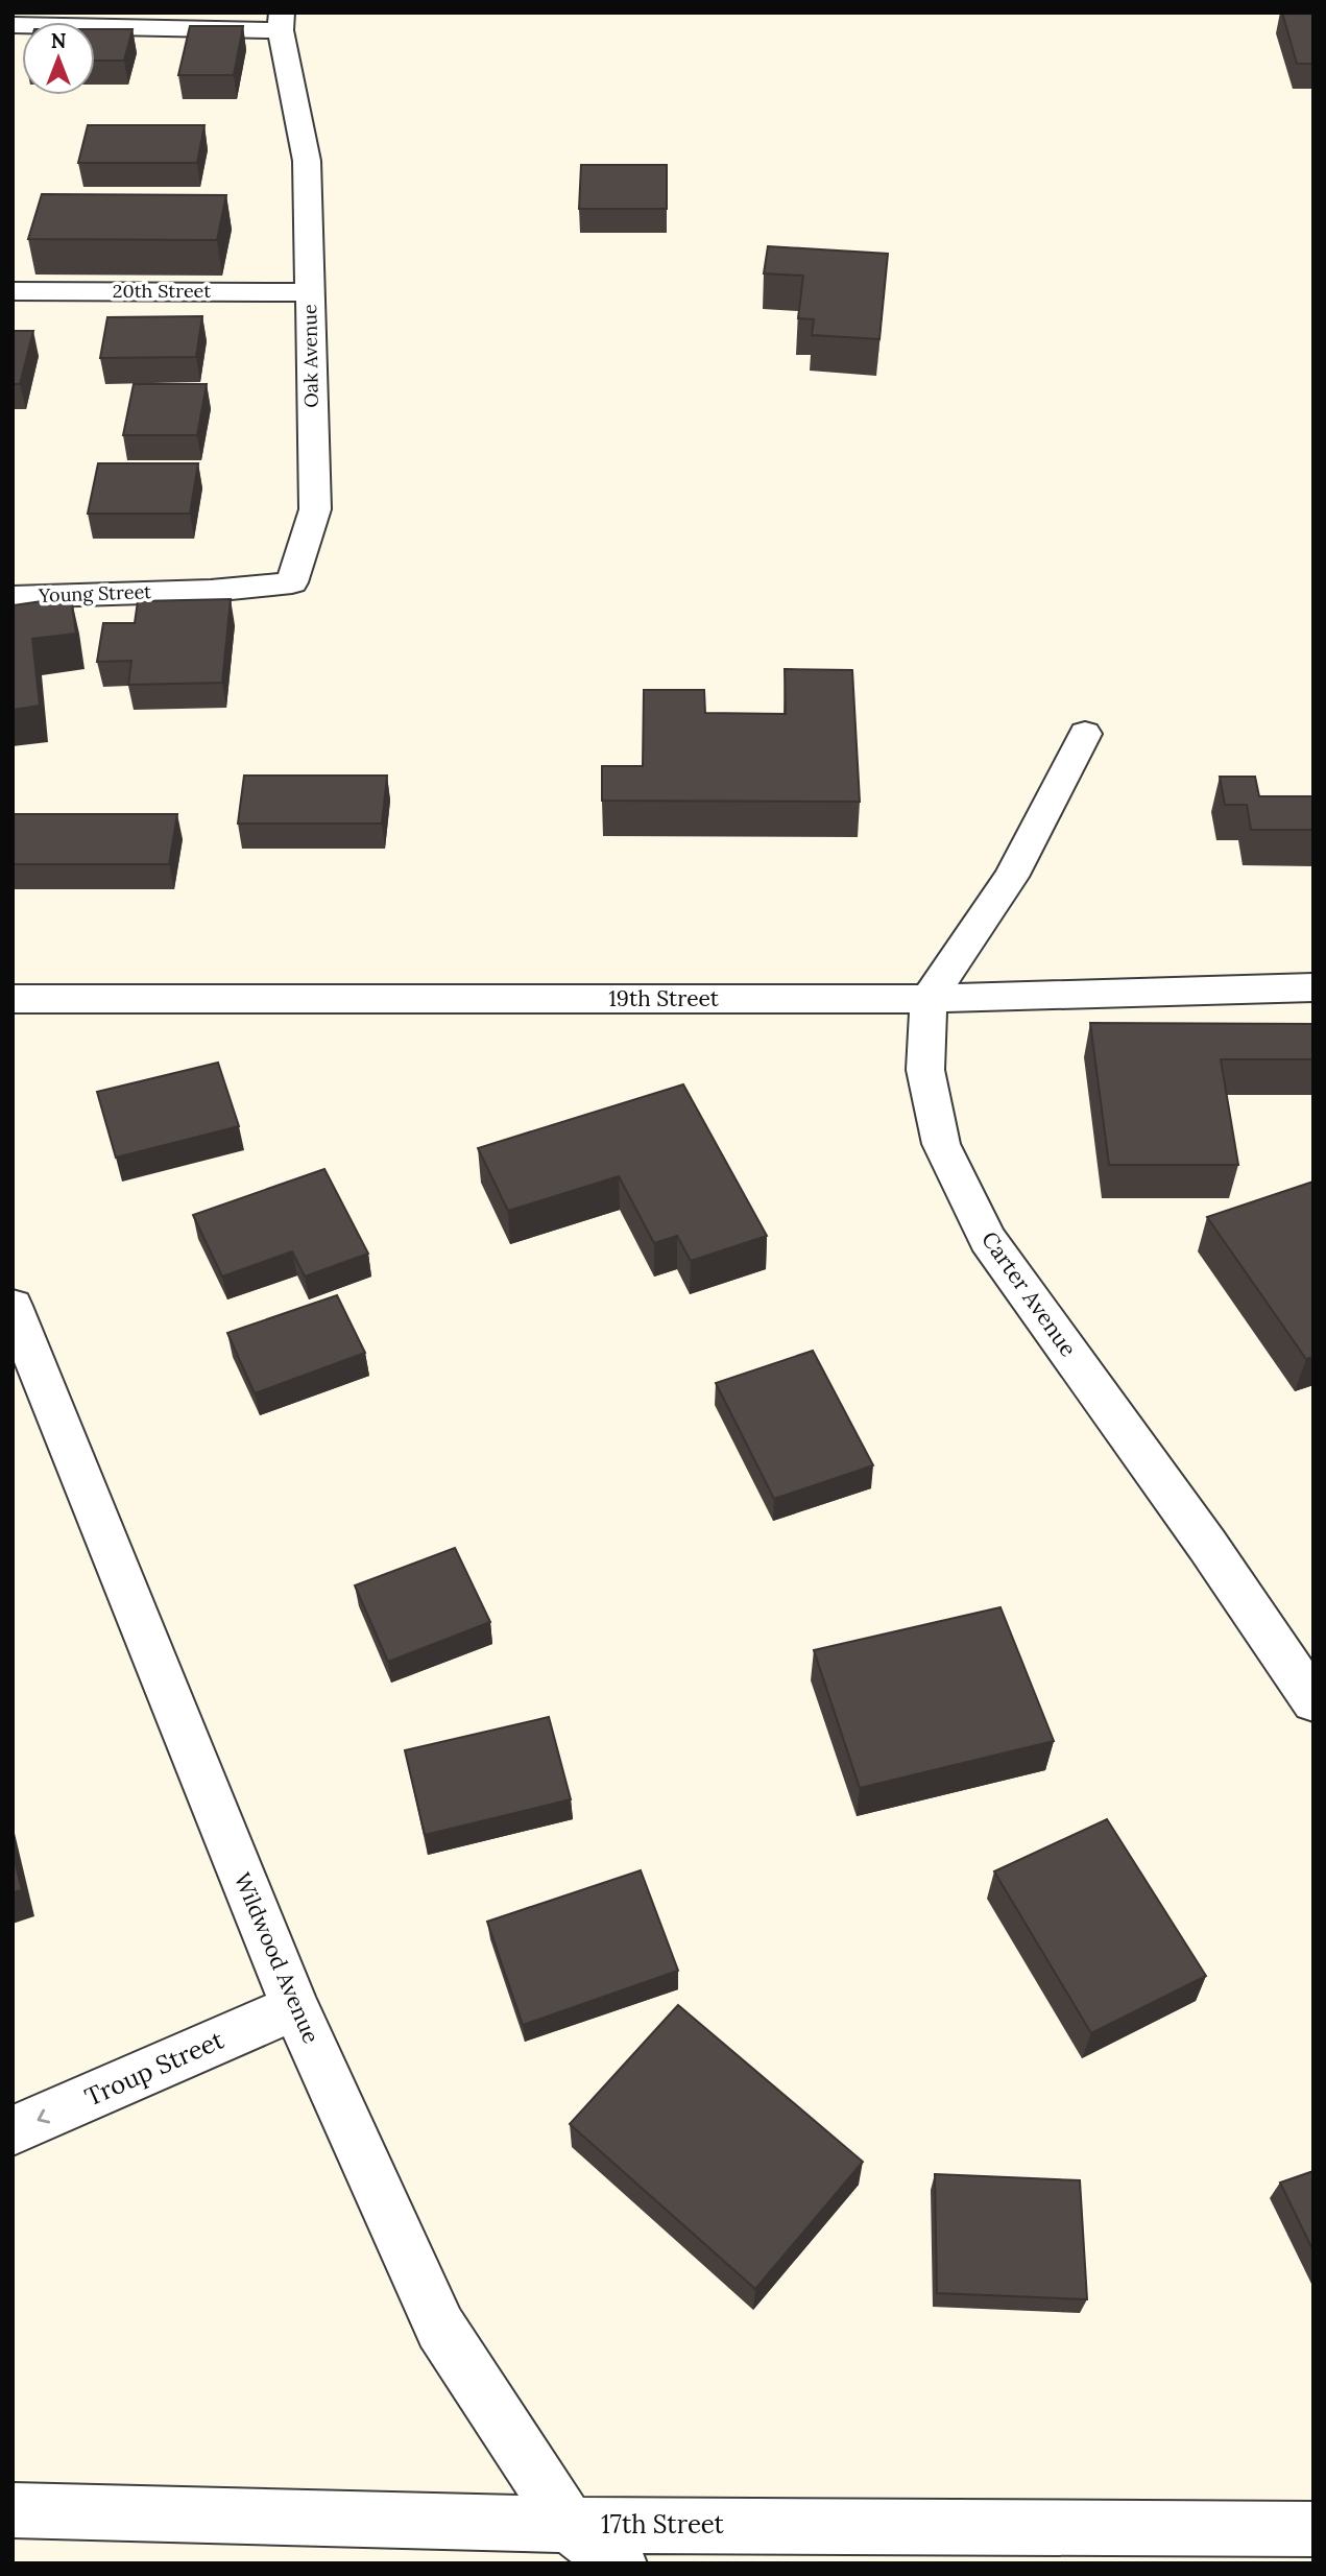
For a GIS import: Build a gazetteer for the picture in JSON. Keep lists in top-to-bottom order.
{
  "streets": {
    "street": [
      "20th Street",
      "Oak Avenue",
      "Young Street",
      "19th Street",
      "Carter Avenue",
      "Wildwood Avenue",
      "Troup Street",
      "17th Street"
    ]
  },
  "crossings": [
    ["20th Street", "Oak Avenue"],
    ["Oak Avenue", "Young Street"],
    ["19th Street", "Carter Avenue"],
    ["Wildwood Avenue", "Troup Street"],
    ["Wildwood Avenue", "17th Street"]
  ],
  "one_way": ["Troup Street"],
  "north": "top"
}
